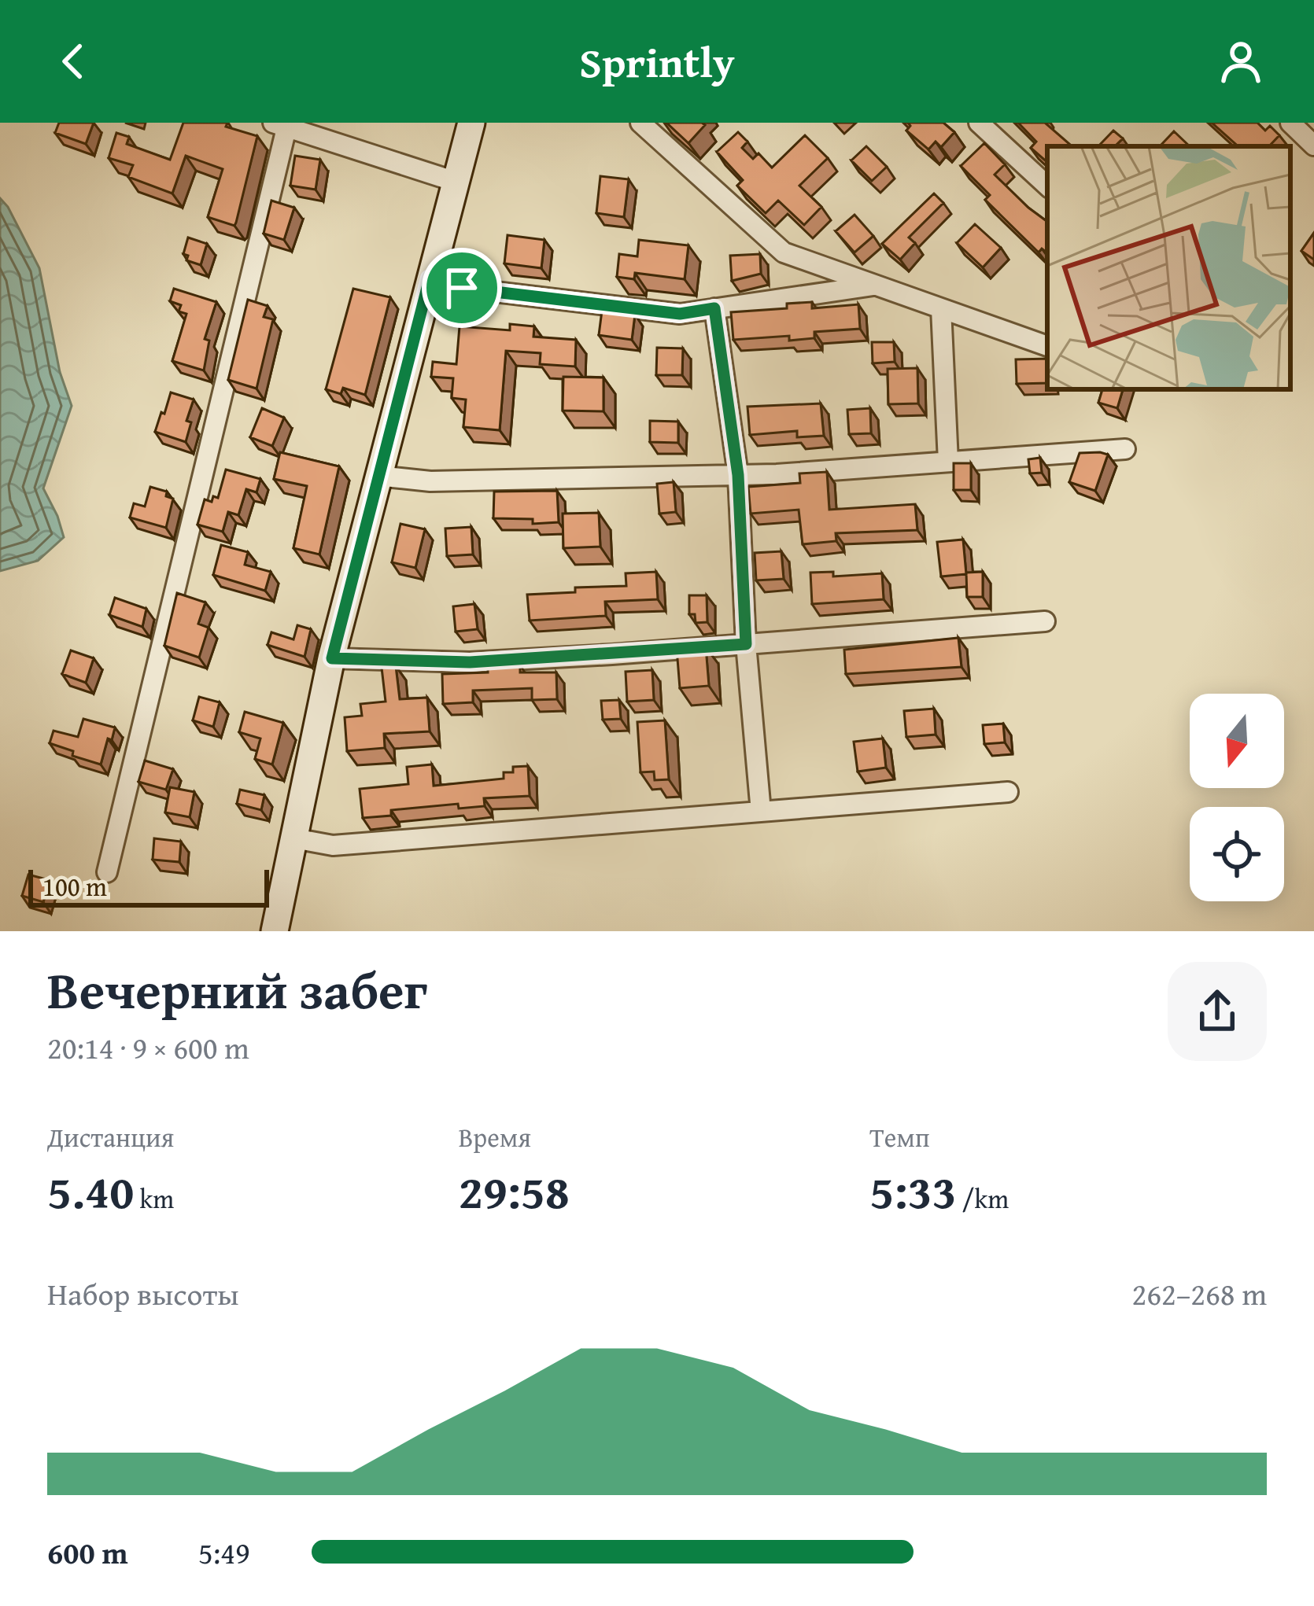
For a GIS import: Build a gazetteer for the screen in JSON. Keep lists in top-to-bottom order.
{
  "scale_bar": "100 m",
  "north": "bottom",
  "page": {
    "header": "Sprintly",
    "scale": "100 m",
    "heading": ["Вечерний забег", "20:14 · 9 × 600 m"],
    "stats": [
      ["Дистанция", "5.40 km"],
      ["Время", "29:58"],
      ["Темп", "5:33 /km"]
    ],
    "chart": ["Набор высоты", "262–268 m"],
    "list": [
      {
        "name": "600 m",
        "note": "5:49"
      }
    ]
  }
}
